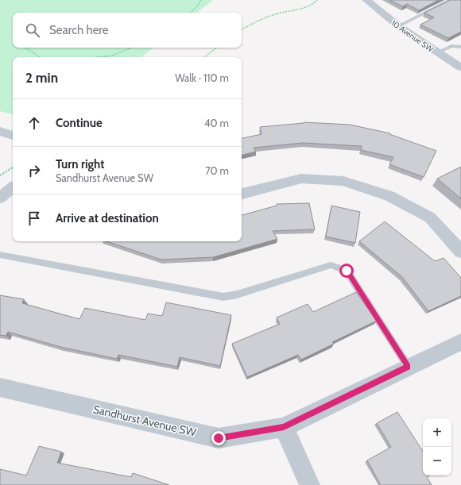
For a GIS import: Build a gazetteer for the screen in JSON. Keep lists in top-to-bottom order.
{
  "streets": {
    "street": ["10 Avenue SW", "Sandhurst Avenue SW"]
  },
  "page": {
    "search": "Search here",
    "heading": ["2 min", "Walk · 110 m"],
    "list": [
      ["Continue", "40 m"],
      ["Turn right", "Sandhurst Avenue SW", "70 m"],
      "Arrive at destination"
    ],
    "map_buttons": ["+", "−"]
  }
}
